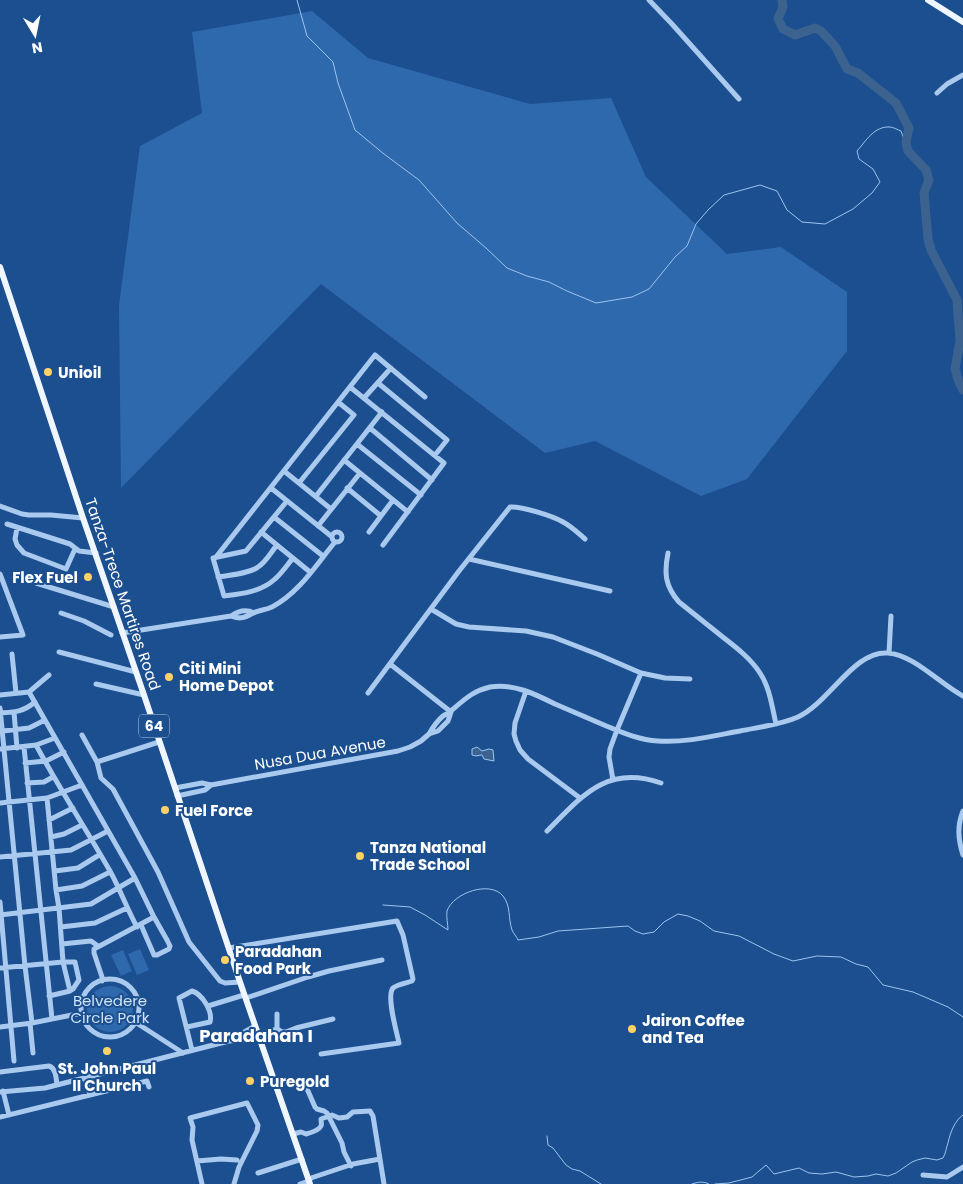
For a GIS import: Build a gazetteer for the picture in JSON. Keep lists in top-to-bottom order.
{
  "streets": {
    "main road": ["Tanza-Trece Martires Road", "64"],
    "street": ["Nusa Dua Avenue"]
  },
  "crossings": [
    ["Tanza-Trece Martires Road", "Nusa Dua Avenue"]
  ],
  "districts": ["Paradahan I"],
  "parks": ["Belvedere Circle Park"],
  "places": [
    "Unioil",
    "Flex Fuel",
    "Citi Mini Home Depot",
    "Fuel Force",
    "Tanza National Trade School",
    "Paradahan Food Park",
    "Jairon Coffee and Tea",
    "St. John Paul II Church",
    "Puregold"
  ],
  "north": "bottom"
}
